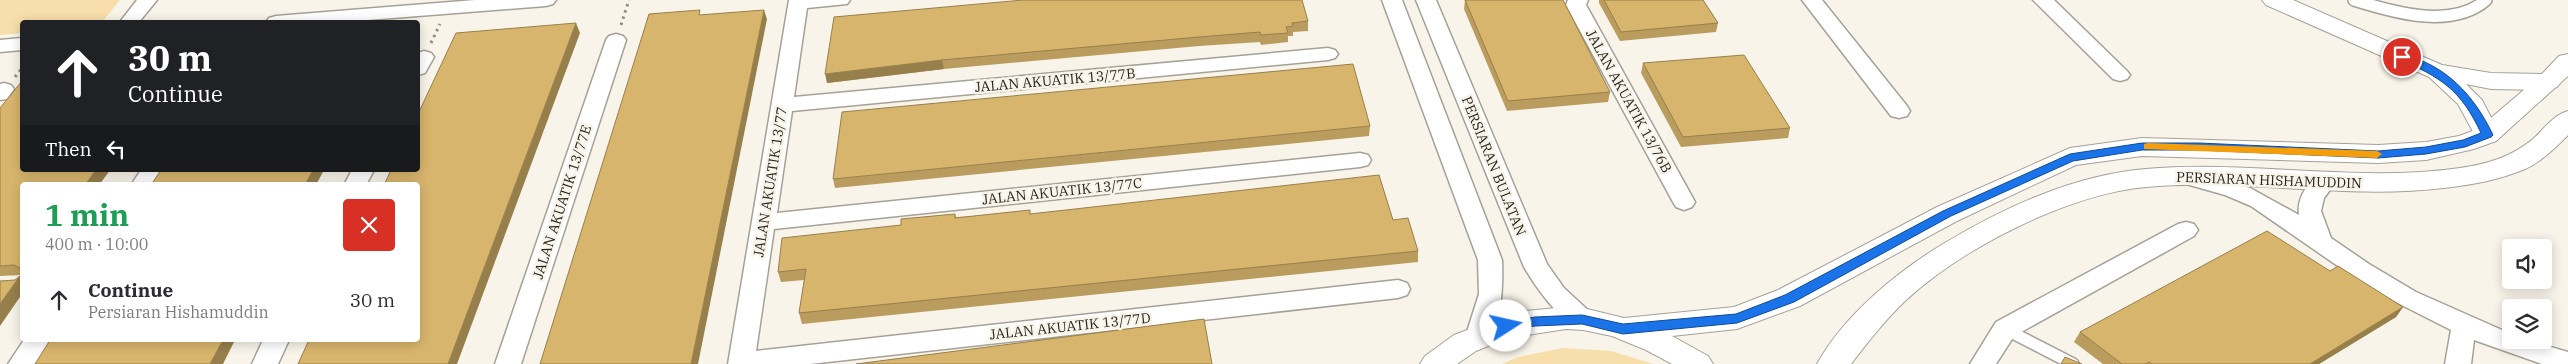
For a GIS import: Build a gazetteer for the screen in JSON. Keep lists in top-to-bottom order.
{
  "streets": {
    "main road": ["PERSIARAN HISHAMUDDIN"],
    "street": [
      "JALAN AKUATIK 13/77B",
      "JALAN AKUATIK 13/76B",
      "PERSIARAN BULATAN",
      "JALAN AKUATIK 13/77",
      "JALAN AKUATIK 13/77C",
      "JALAN AKUATIK 13/77E",
      "JALAN AKUATIK 13/77D"
    ]
  },
  "crossings": [
    ["JALAN AKUATIK 13/77B", "JALAN AKUATIK 13/77"],
    ["JALAN AKUATIK 13/77", "JALAN AKUATIK 13/77C"],
    ["JALAN AKUATIK 13/77", "JALAN AKUATIK 13/77D"]
  ],
  "page": {
    "turn": ["30 m", "Continue"],
    "then": "Then",
    "heading": ["1 min", "400 m · 10:00"],
    "list": [
      {
        "name": "Continue",
        "note": "Persiaran Hishamuddin",
        "value": "30 m"
      }
    ]
  }
}
